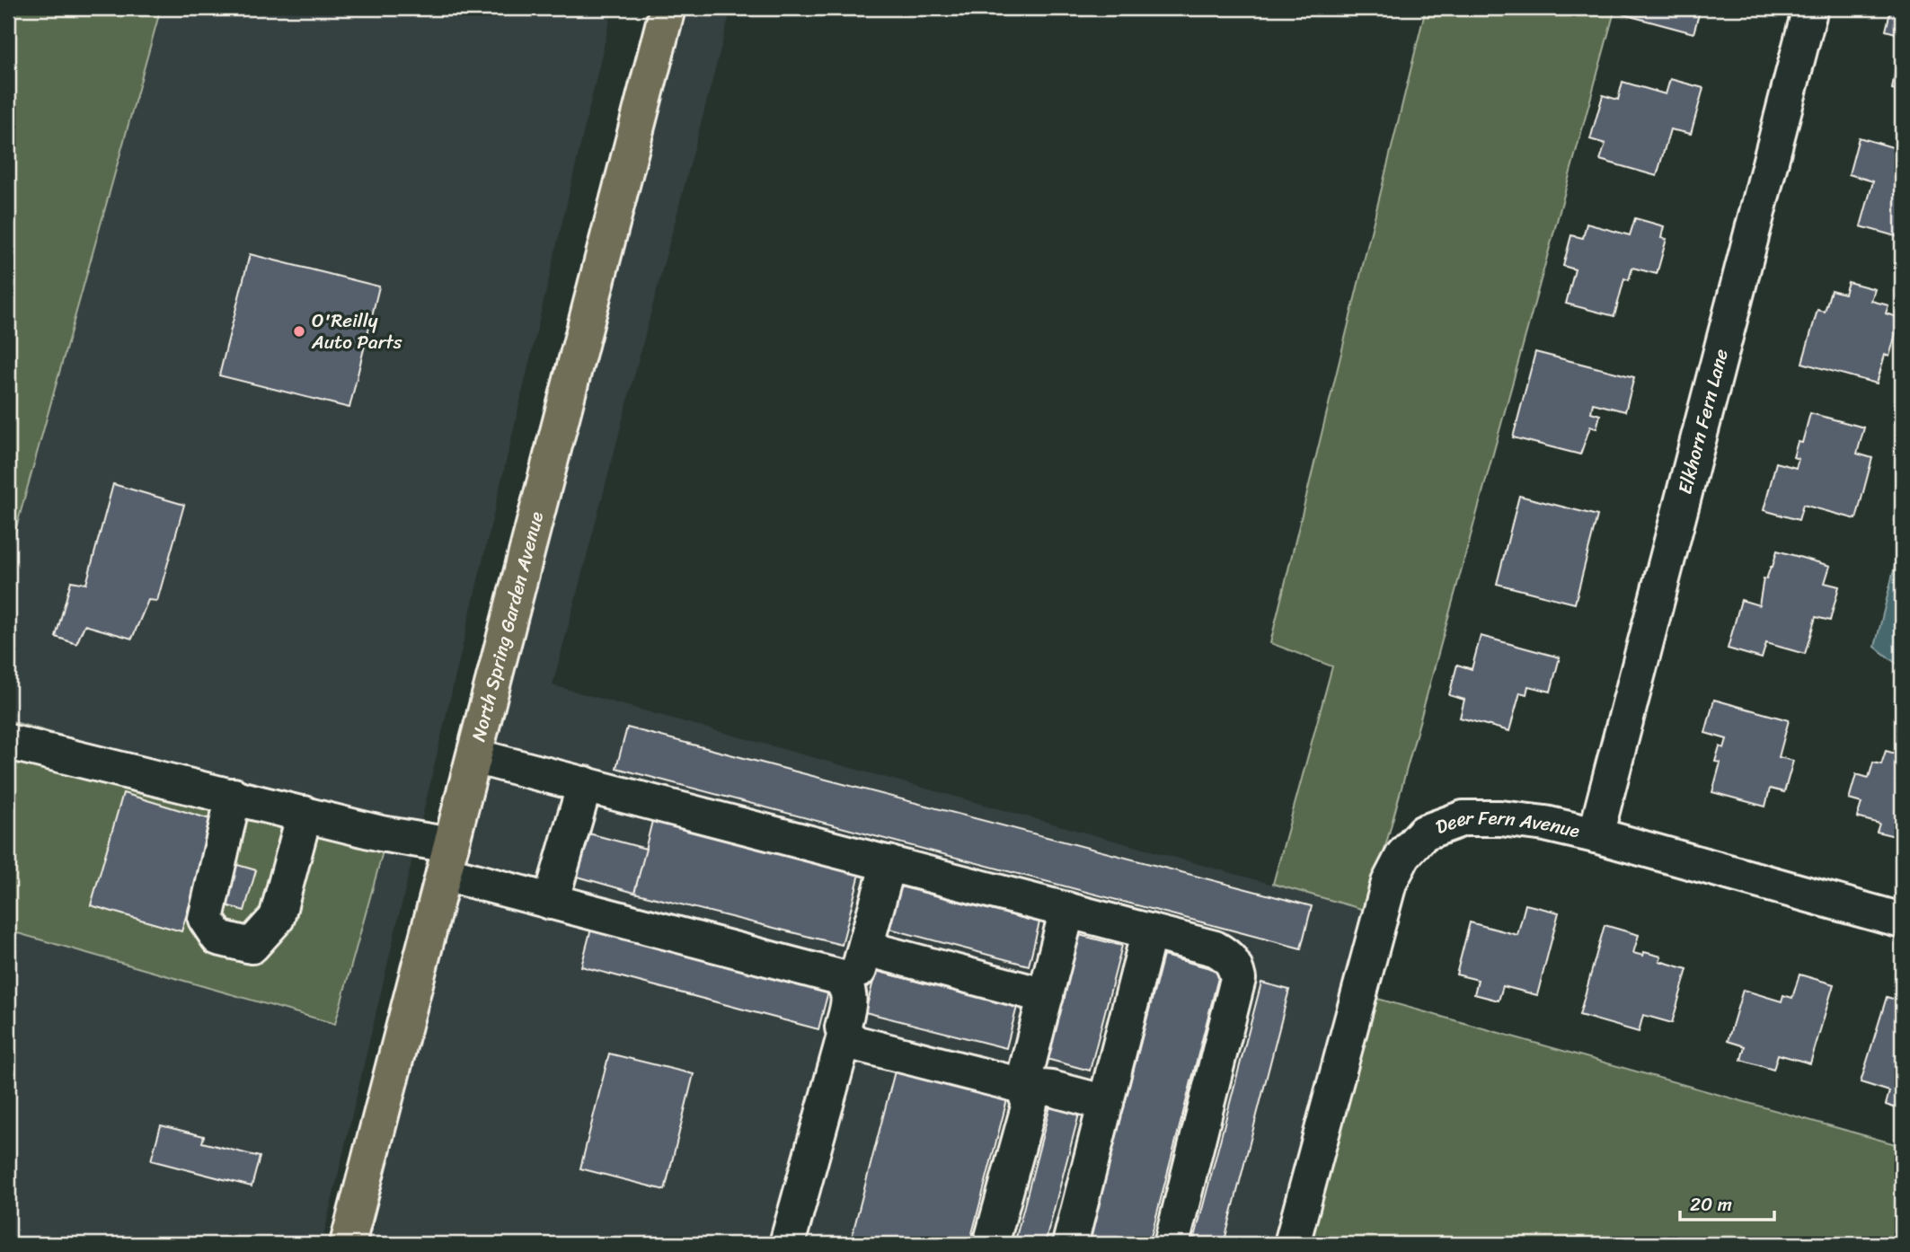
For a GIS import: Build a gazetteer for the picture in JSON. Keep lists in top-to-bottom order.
{
  "streets": {
    "highway": ["North Spring Garden Avenue"],
    "street": ["Elkhorn Fern Lane", "Deer Fern Avenue"]
  },
  "crossings": [
    ["Elkhorn Fern Lane", "Deer Fern Avenue"]
  ],
  "places": ["O'Reilly Auto Parts"],
  "scale_bar": "20 m"
}
